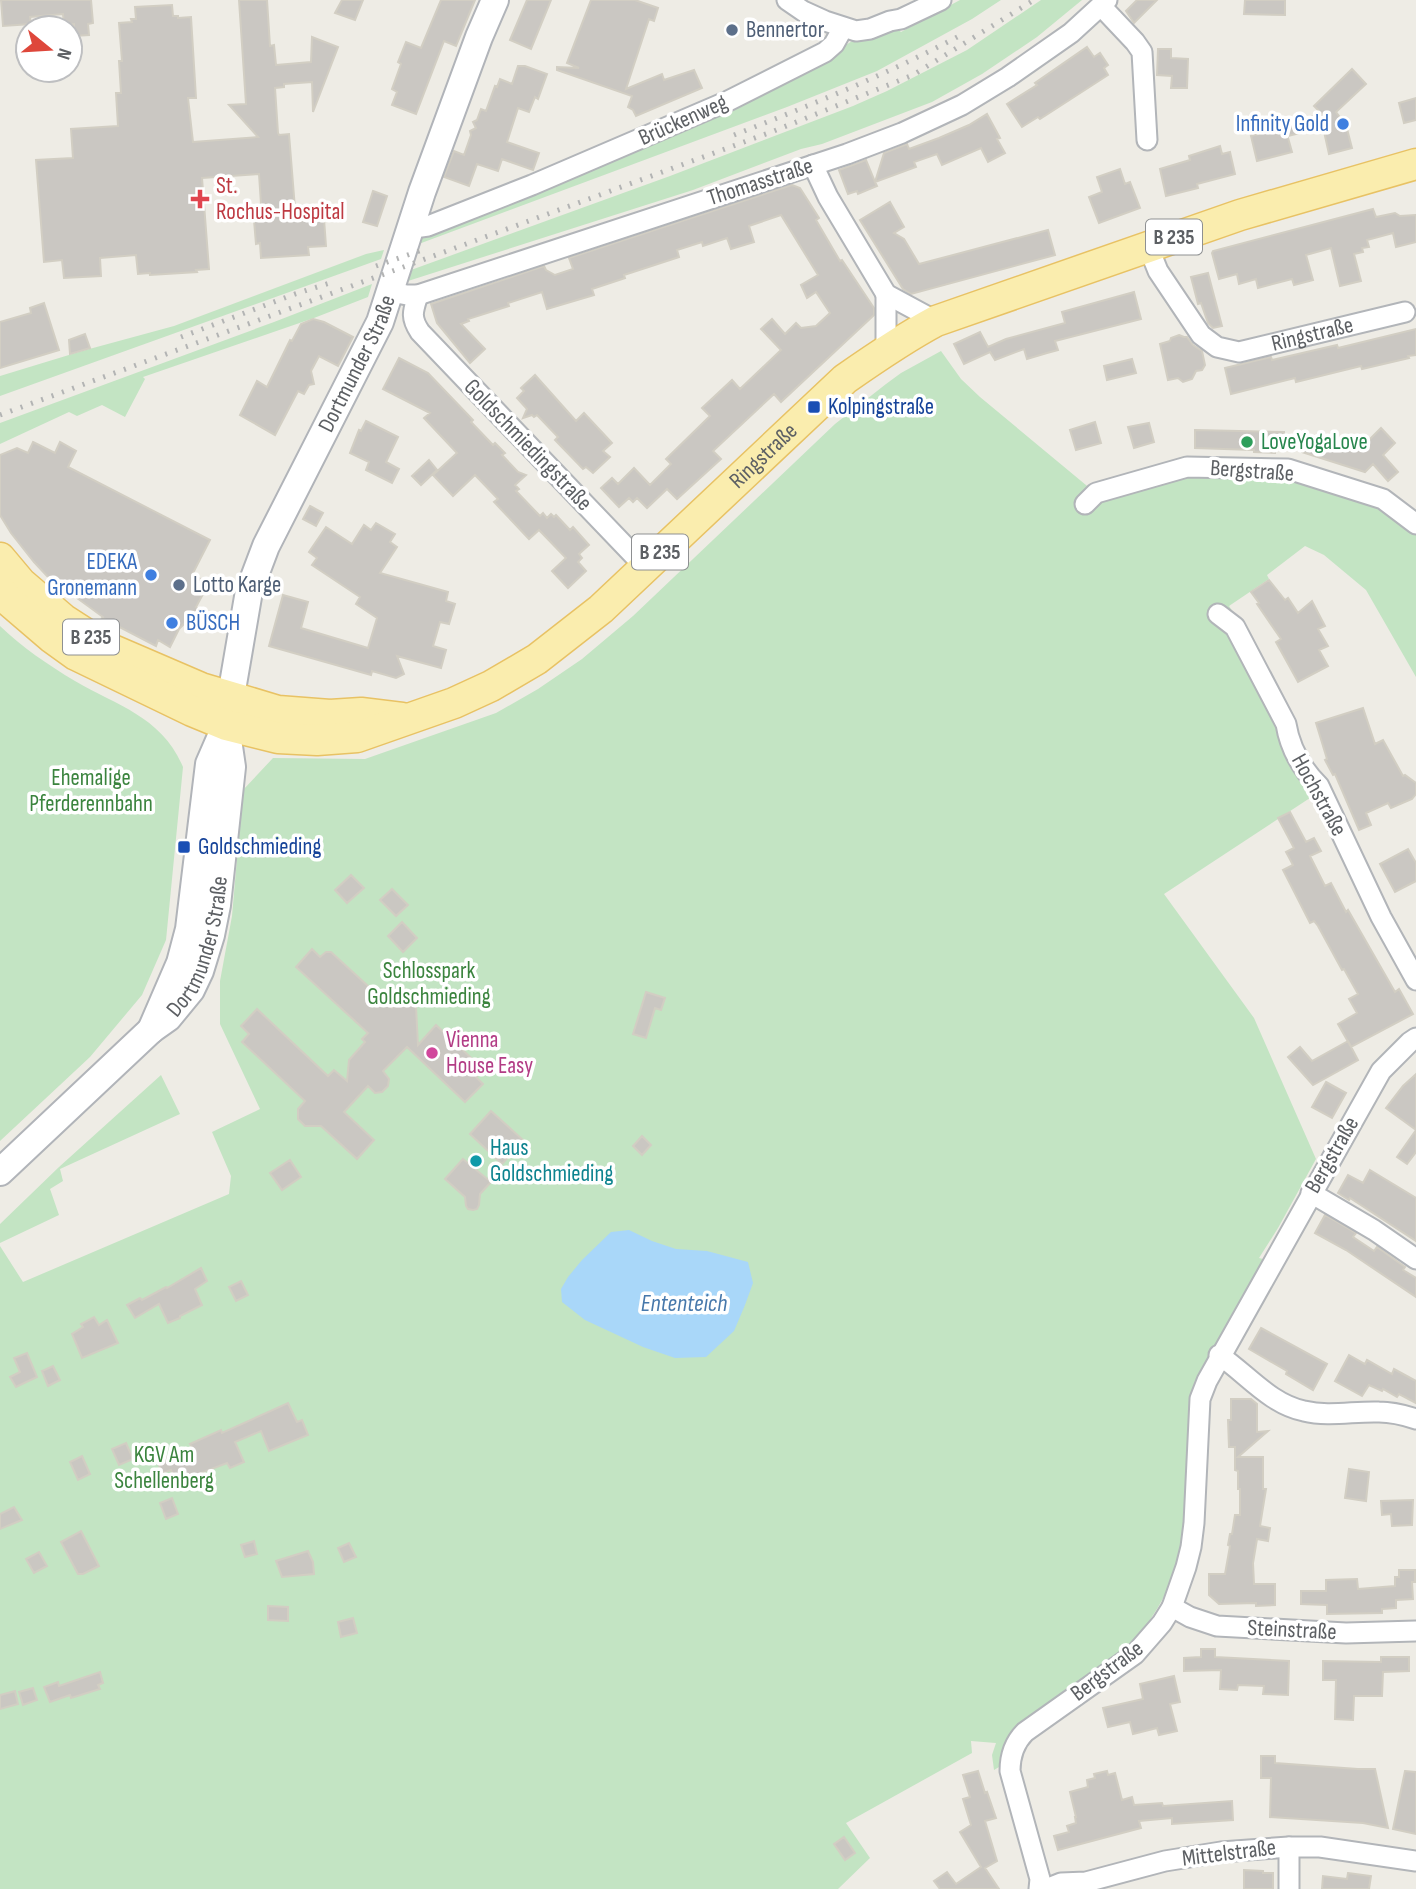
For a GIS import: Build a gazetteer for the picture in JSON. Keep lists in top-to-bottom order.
{
  "streets": {
    "main road": ["B 235", "Ringstraße"],
    "street": [
      "Brückenweg",
      "Thomasstraße",
      "Dortmunder Straße",
      "Goldschmiedingstraße",
      "Bergstraße",
      "Hochstraße",
      "Steinstraße",
      "Mittelstraße"
    ]
  },
  "crossings": [
    ["Brückenweg", "Dortmunder Straße"],
    ["Thomasstraße", "Dortmunder Straße"],
    ["B 235", "Ringstraße"],
    ["B 235", "Dortmunder Straße"],
    ["Ringstraße", "Dortmunder Straße"],
    ["Ringstraße", "Goldschmiedingstraße"],
    ["Bergstraße", "Steinstraße"]
  ],
  "water": ["Ententeich"],
  "parks": ["Ehemalige Pferderennbahn", "Schlosspark Goldschmieding", "KGV Am Schellenberg"],
  "places": {
    "other": [
      "Bennertor",
      "Infinity Gold",
      "LoveYogaLove",
      "EDEKA Gronemann",
      "Lotto Karge",
      "BÜSCH",
      "Vienna House Easy",
      "Haus Goldschmieding"
    ],
    "health": ["St. Rochus-Hospital"],
    "transit": ["Kolpingstraße", "Goldschmieding"]
  },
  "north": "right"
}
